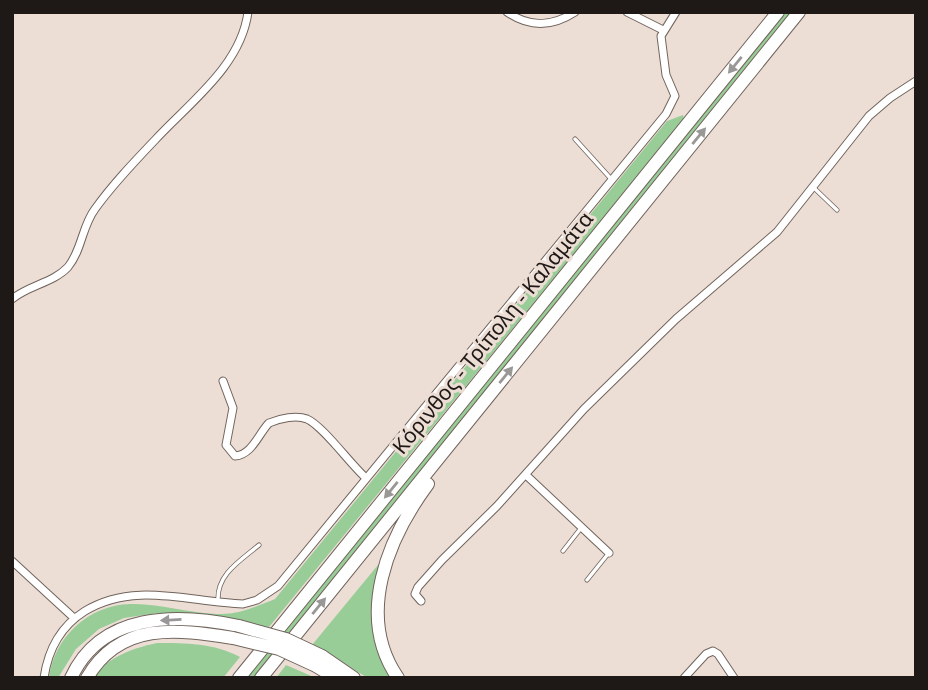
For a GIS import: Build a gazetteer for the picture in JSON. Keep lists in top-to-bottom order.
{
  "streets": {
    "highway": ["Κόρινθος - Τρίπολη - Καλαμάτα"]
  }
}
